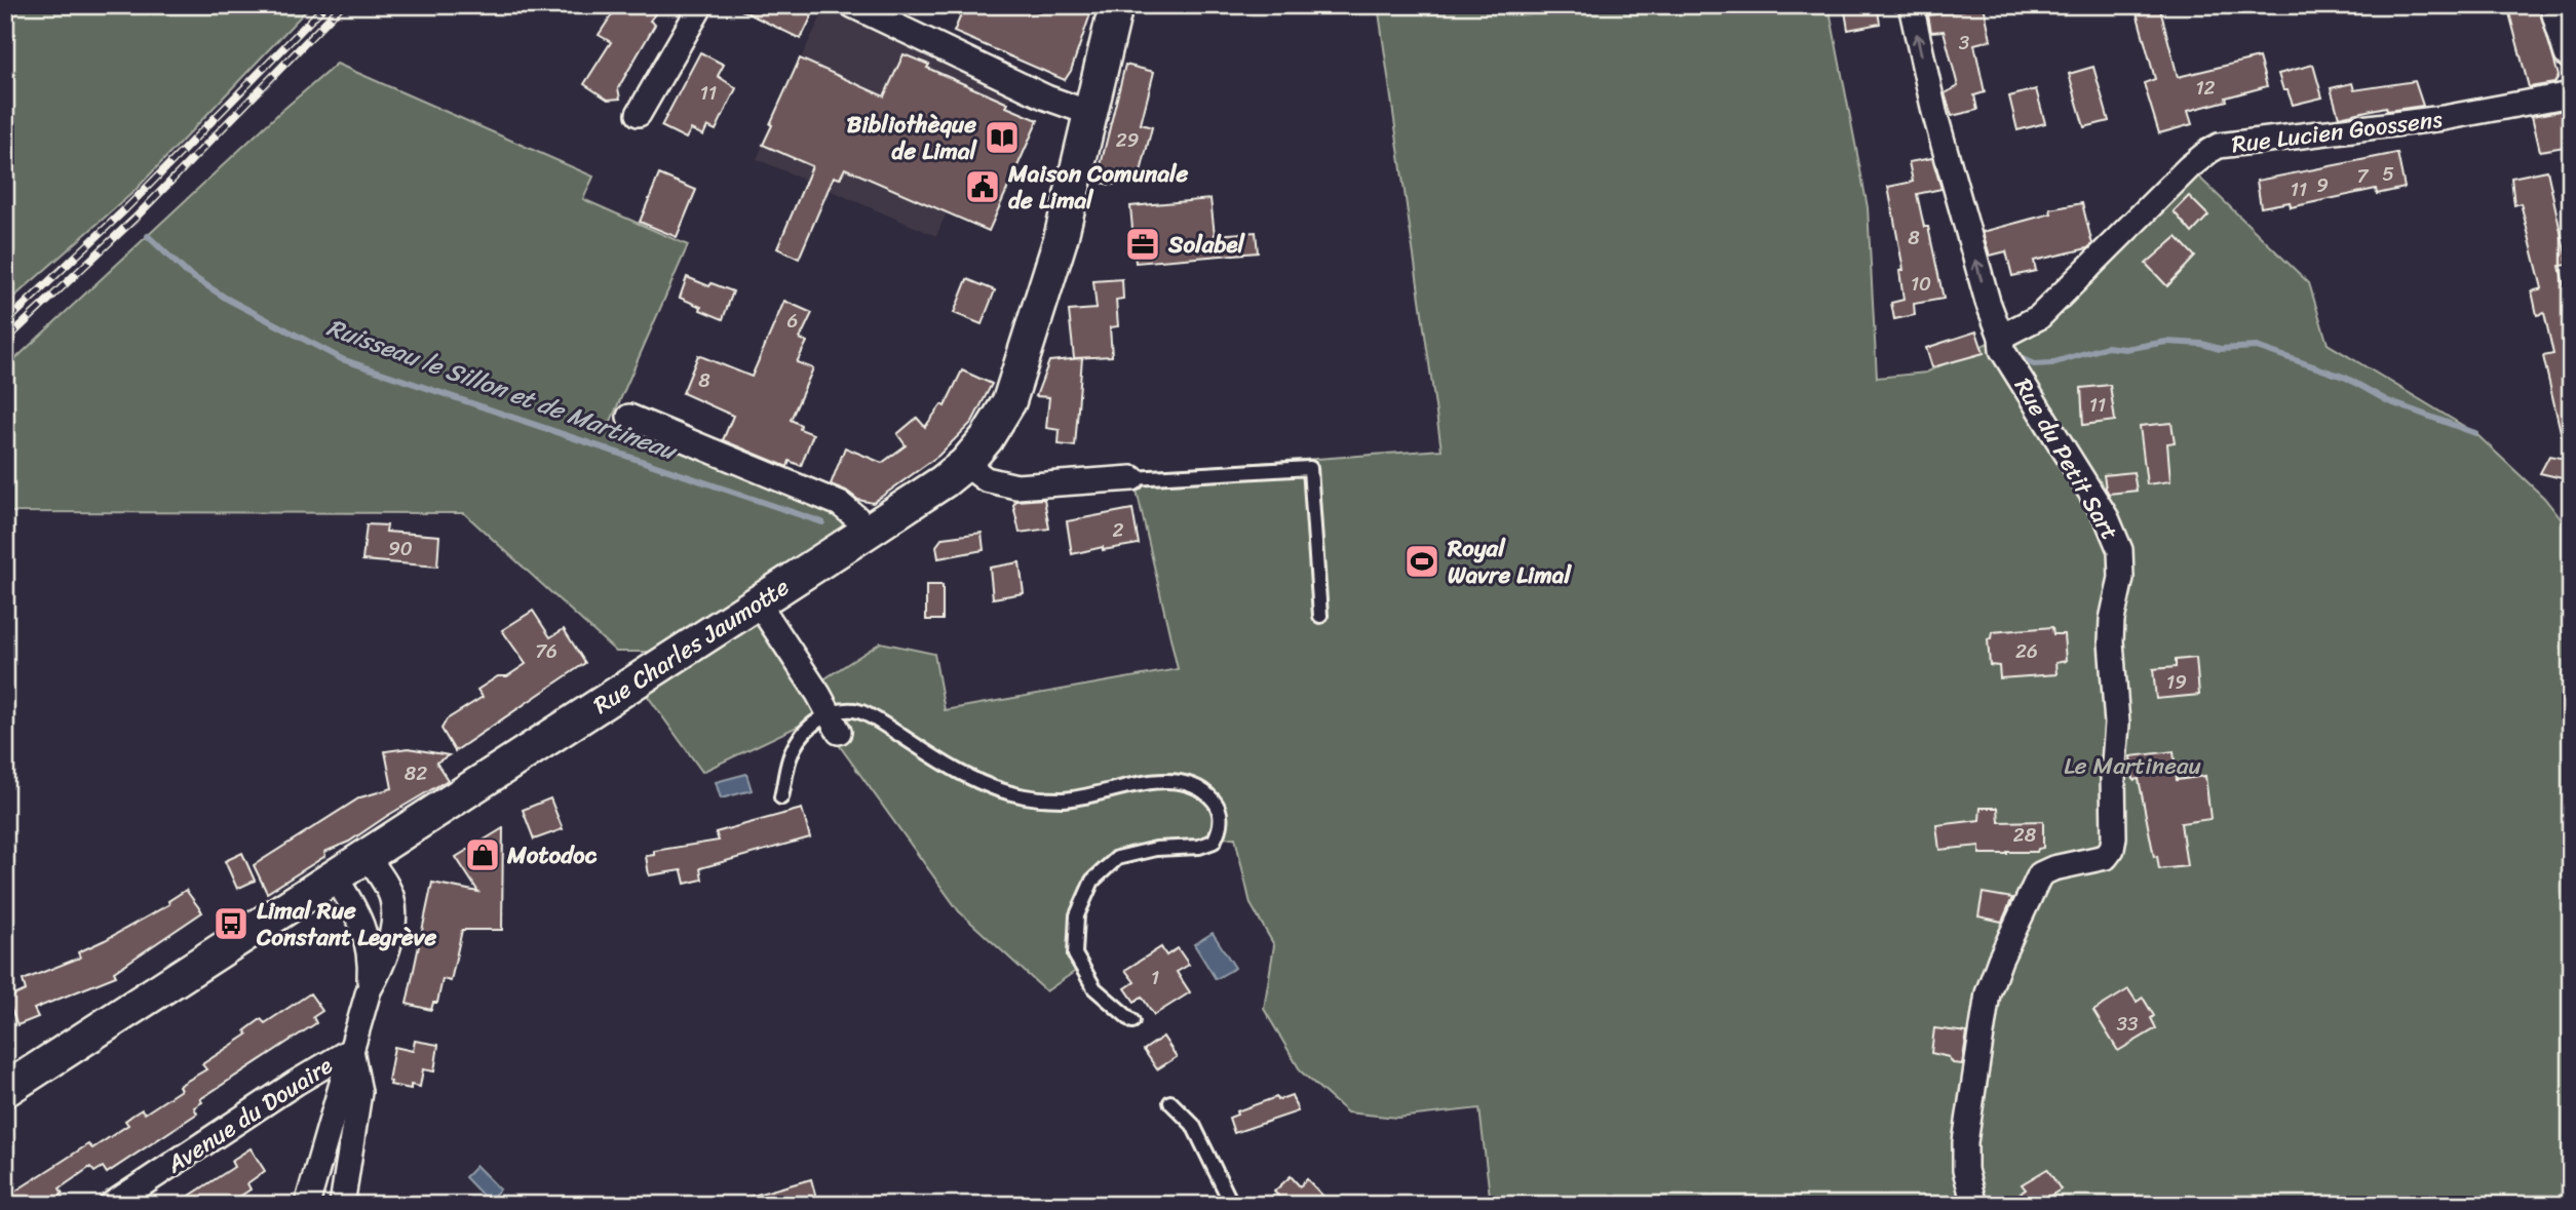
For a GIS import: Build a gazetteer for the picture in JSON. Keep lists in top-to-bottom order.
{
  "streets": {
    "main road": ["Rue Charles Jaumotte"],
    "street": ["Rue Lucien Goossens", "Rue du Petit Sart", "Avenue du Douaire"]
  },
  "crossings": [
    ["Rue Lucien Goossens", "Rue du Petit Sart"]
  ],
  "water": ["Ruisseau le Sillon et de Martineau"],
  "parks": ["Le Martineau"],
  "places": {
    "library": ["Bibliothèque de Limal"],
    "public building": ["Maison Comunale de Limal"],
    "office": ["Solabel"],
    "sports": ["Royal Wavre Limal"],
    "shop": ["Motodoc"],
    "bus stop": ["Limal Rue Constant Legrève"]
  },
  "house_numbers": [
    "3",
    "12",
    "11",
    "29",
    "5",
    "7",
    "9",
    "11",
    "8",
    "10",
    "6",
    "8",
    "11",
    "2",
    "90",
    "76",
    "26",
    "19",
    "82",
    "28",
    "1",
    "33"
  ]
}
